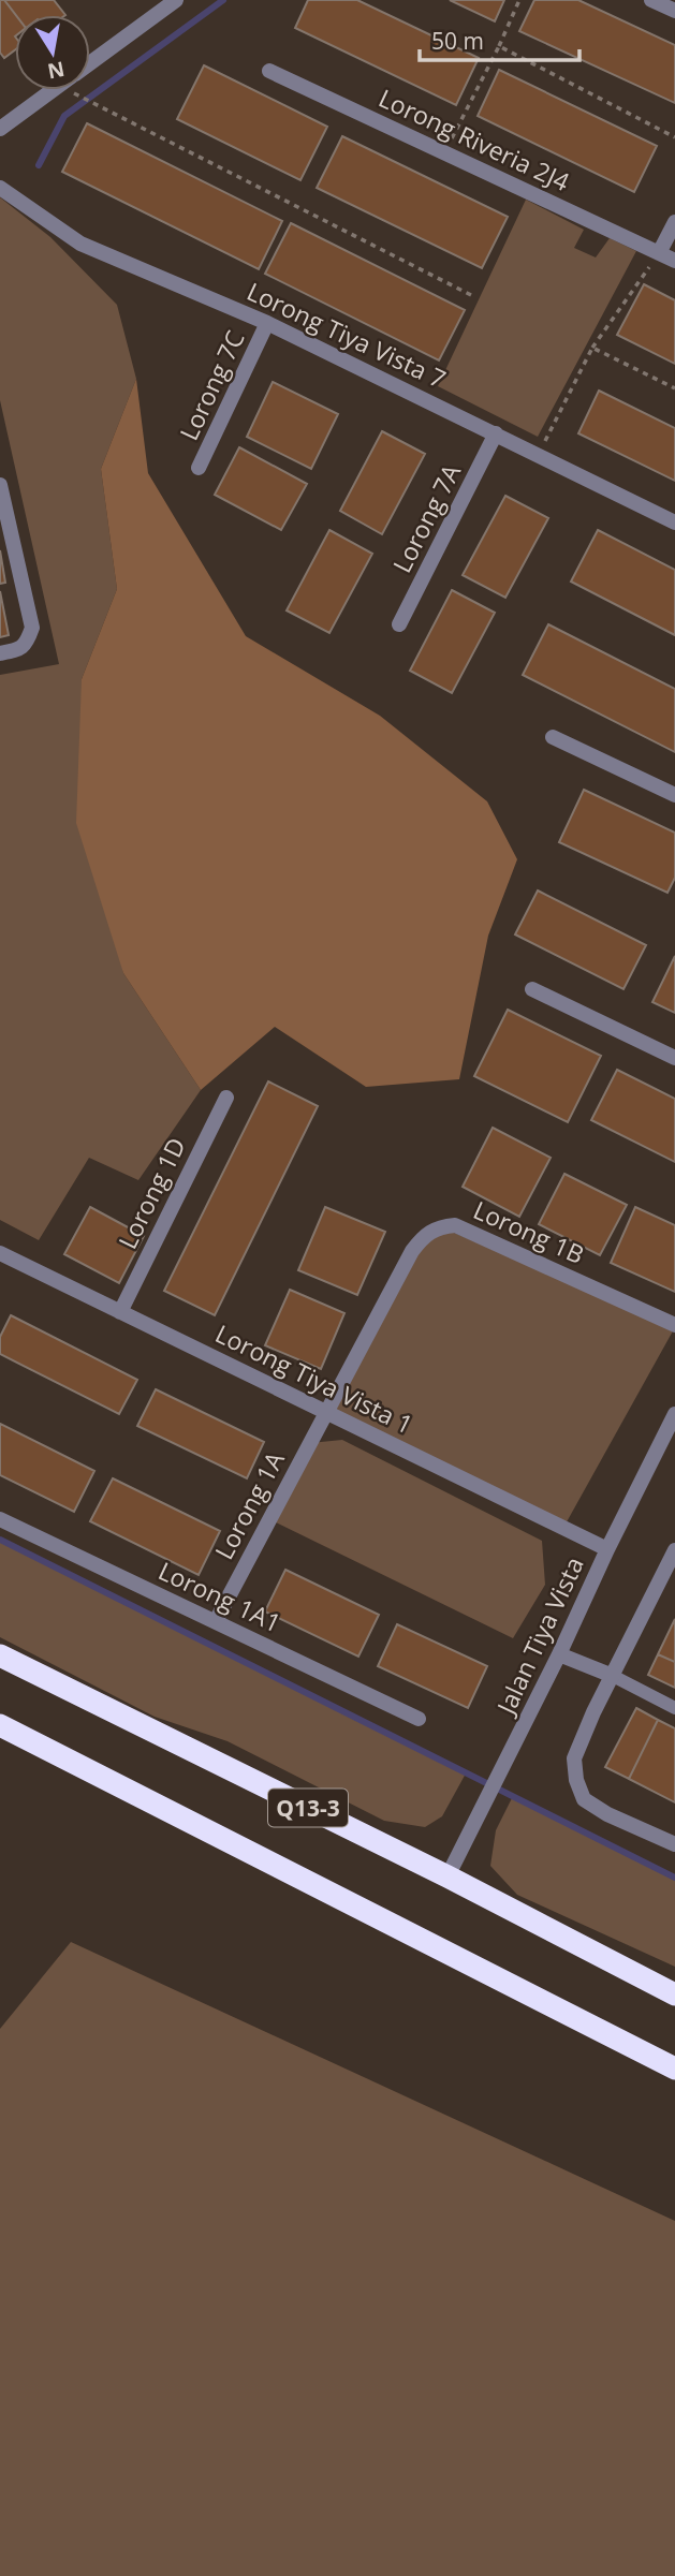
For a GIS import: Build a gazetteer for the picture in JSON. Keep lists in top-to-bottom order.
{
  "streets": {
    "highway": ["Q13-3"],
    "street": [
      "Lorong Riveria 2J4",
      "Lorong Tiya Vista 7",
      "Lorong 7C",
      "Lorong 7A",
      "Lorong 1D",
      "Lorong 1B",
      "Lorong Tiya Vista 1",
      "Lorong 1A",
      "Lorong 1A1",
      "Jalan Tiya Vista"
    ]
  },
  "crossings": [
    ["Lorong Tiya Vista 7", "Lorong 7C"],
    ["Lorong Tiya Vista 7", "Lorong 7A"],
    ["Lorong 1D", "Lorong Tiya Vista 1"],
    ["Lorong 1B", "Lorong Tiya Vista 1"],
    ["Lorong 1B", "Lorong 1A"],
    ["Lorong Tiya Vista 1", "Lorong 1A"],
    ["Lorong Tiya Vista 1", "Jalan Tiya Vista"],
    ["Lorong 1A", "Lorong 1A1"],
    ["Jalan Tiya Vista", "Q13-3"]
  ],
  "scale_bar": "50 m",
  "north": "bottom"
}
